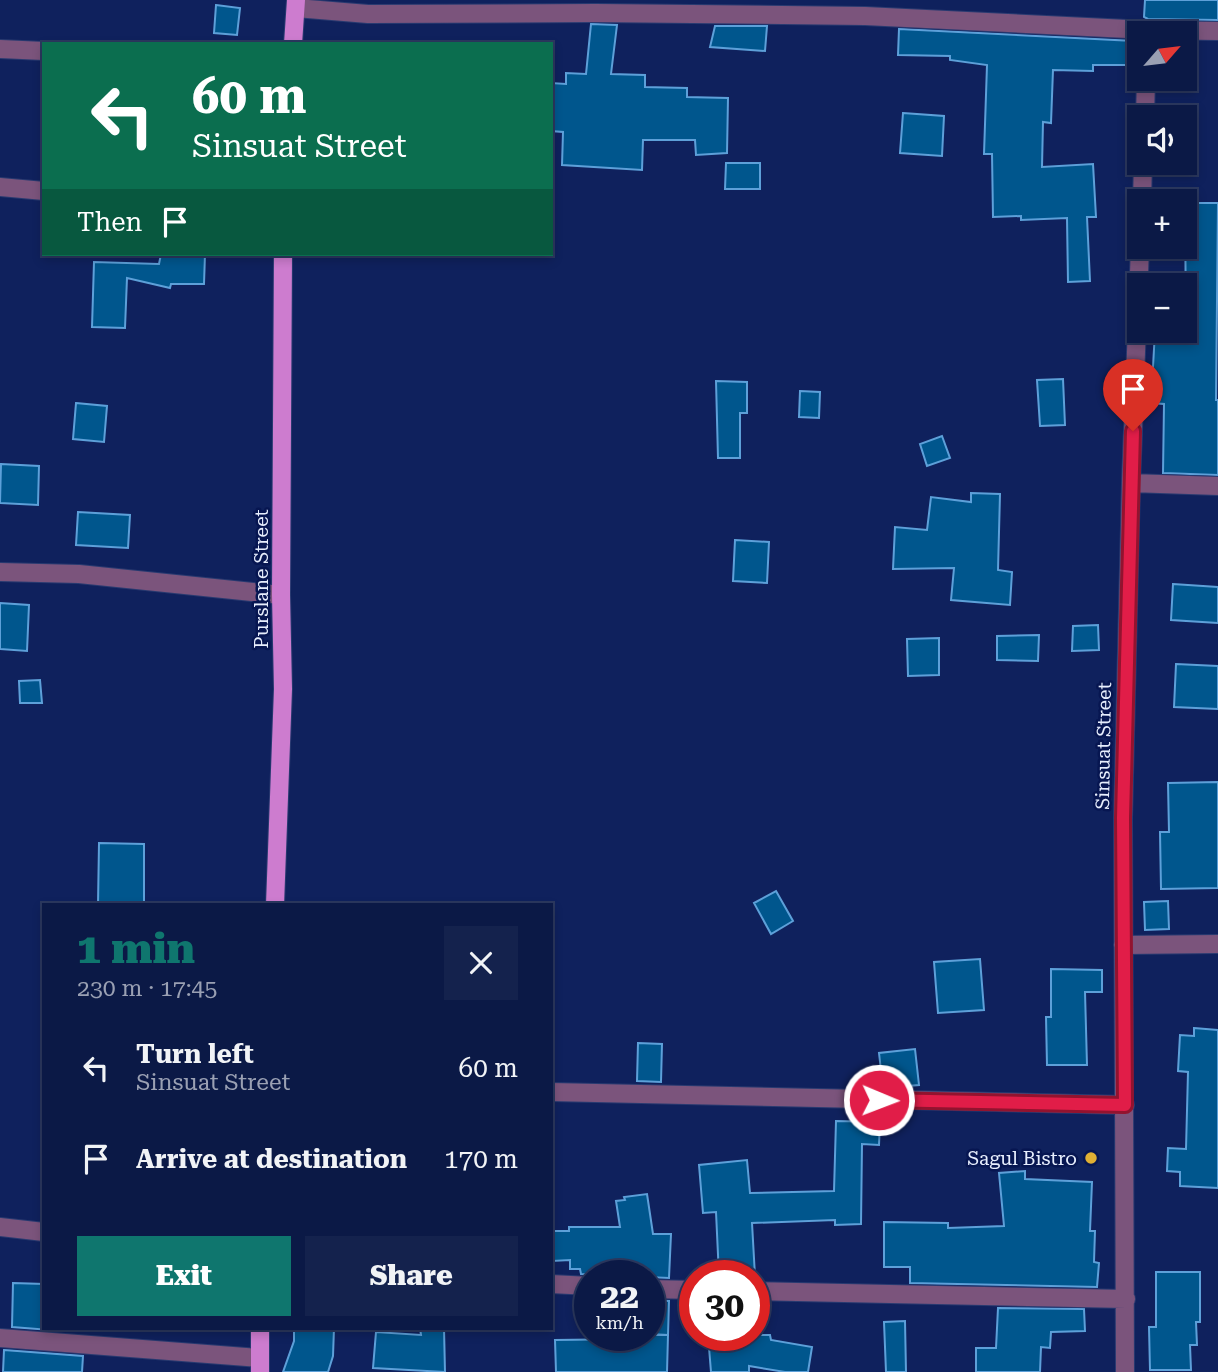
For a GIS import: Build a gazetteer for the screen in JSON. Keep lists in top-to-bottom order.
{
  "streets": {
    "main road": ["Purslane Street"],
    "street": ["Sinsuat Street"]
  },
  "places": ["Sagul Bistro"],
  "north": "top right",
  "page": {
    "map_buttons": ["+", "−"],
    "turn": ["60 m", "Sinsuat Street"],
    "then": "Then",
    "heading": ["1 min", "230 m · 17:45"],
    "list": [
      {
        "name": "Turn left",
        "note": "Sinsuat Street",
        "value": "60 m"
      },
      {
        "name": "Arrive at destination",
        "value": "170 m"
      }
    ],
    "buttons": ["Exit", "Share"],
    "speed": "22 km/h",
    "limit": "30"
  }
}
